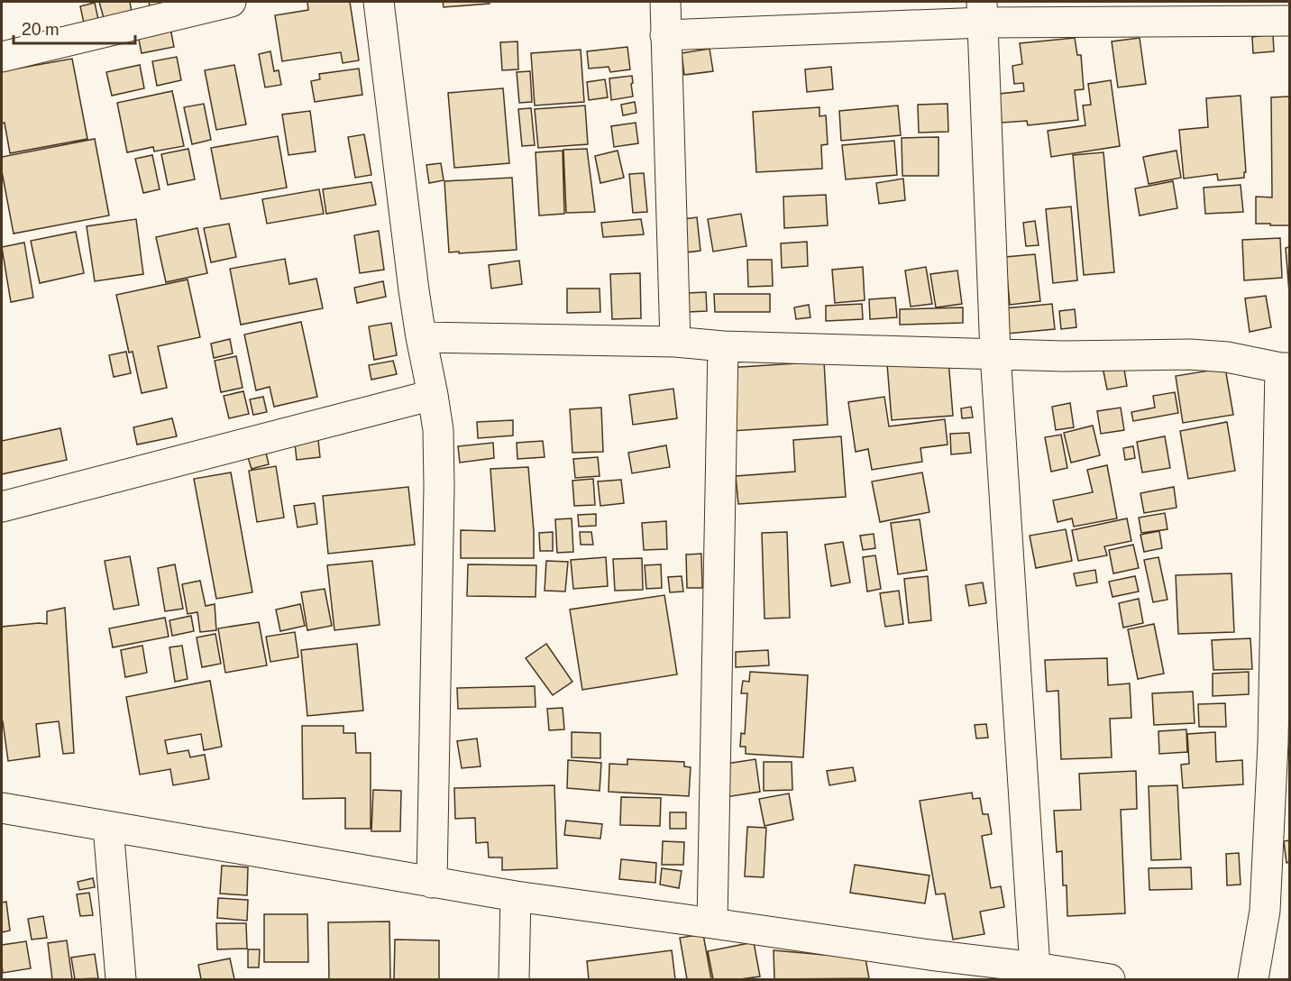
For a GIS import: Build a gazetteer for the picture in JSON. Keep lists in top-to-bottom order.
{
  "scale_bar": "20 m"
}
